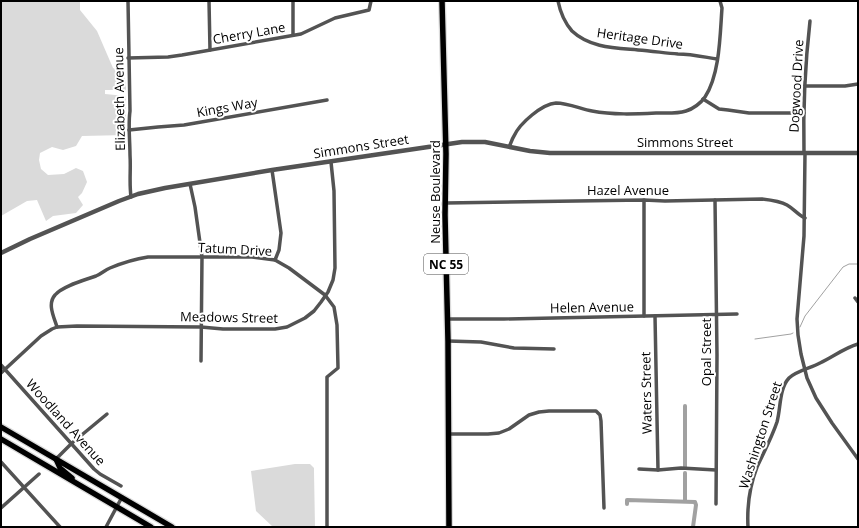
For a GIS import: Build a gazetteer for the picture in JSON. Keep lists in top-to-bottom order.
{
  "streets": {
    "main road": ["Neuse Boulevard", "NC 55"],
    "street": [
      "Cherry Lane",
      "Heritage Drive",
      "Dogwood Drive",
      "Elizabeth Avenue",
      "Kings Way",
      "Simmons Street",
      "Hazel Avenue",
      "Tatum Drive",
      "Helen Avenue",
      "Meadows Street",
      "Opal Street",
      "Waters Street",
      "Woodland Avenue",
      "Washington Street"
    ]
  },
  "crossings": [
    ["Cherry Lane", "Elizabeth Avenue"],
    ["Dogwood Drive", "Simmons Street"],
    ["Elizabeth Avenue", "Kings Way"],
    ["Elizabeth Avenue", "Simmons Street"],
    ["Simmons Street", "Neuse Boulevard"],
    ["Simmons Street", "Meadows Street"],
    ["Hazel Avenue", "Neuse Boulevard"],
    ["Hazel Avenue", "Opal Street"],
    ["Neuse Boulevard", "Helen Avenue"],
    ["Tatum Drive", "Meadows Street"],
    ["Helen Avenue", "Opal Street"],
    ["Helen Avenue", "Waters Street"],
    ["Meadows Street", "Woodland Avenue"]
  ]
}
